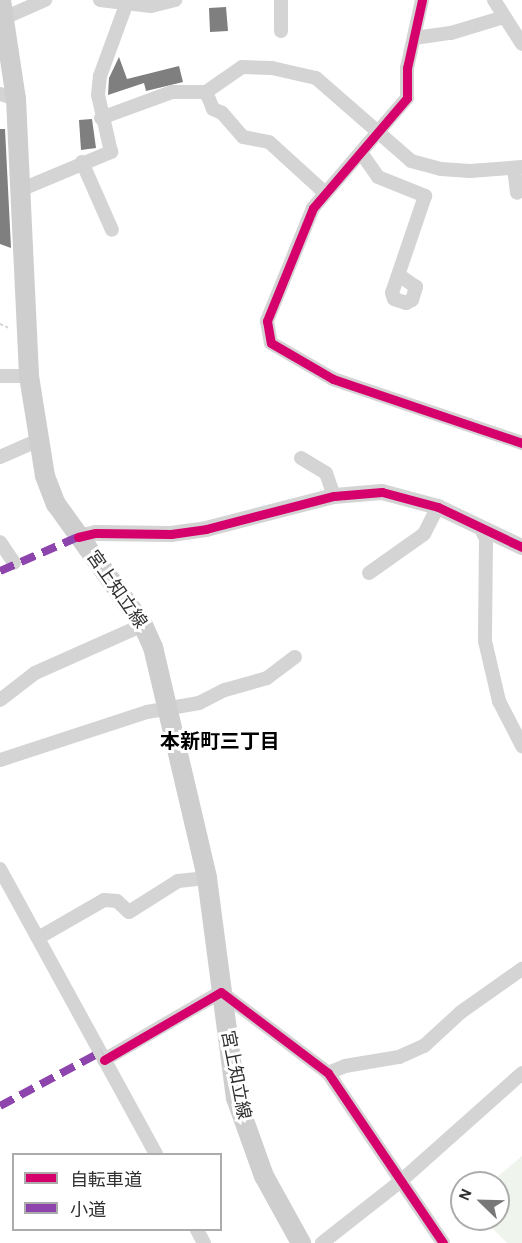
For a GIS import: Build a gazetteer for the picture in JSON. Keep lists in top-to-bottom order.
{
  "streets": {
    "main road": ["宮上知立線"]
  },
  "districts": ["本新町三丁目"],
  "legend": ["自転車道", "小道"],
  "north": "top left"
}
